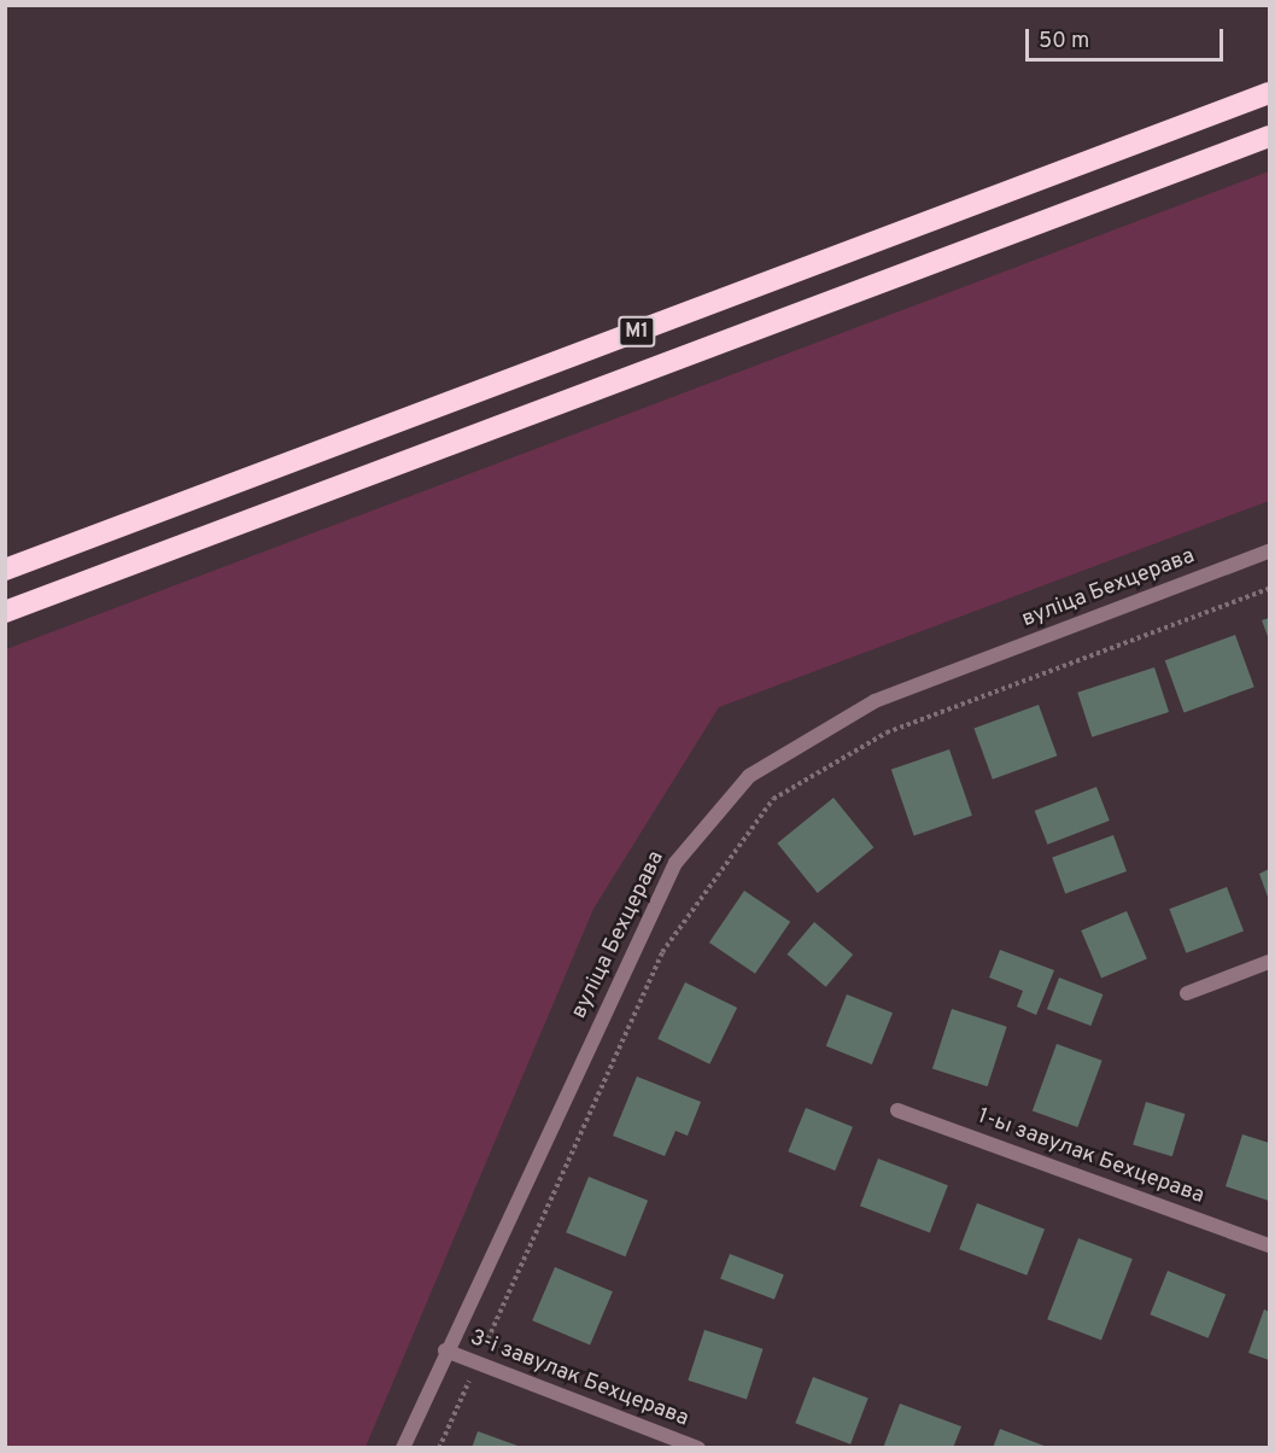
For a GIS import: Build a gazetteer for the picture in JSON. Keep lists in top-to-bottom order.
{
  "streets": {
    "highway": ["М1"],
    "street": ["вуліца Бехцерава", "1-ы завулак Бехцерава", "3-і завулак Бехцерава"]
  },
  "crossings": [
    ["вуліца Бехцерава", "3-і завулак Бехцерава"]
  ],
  "scale_bar": "50 m"
}
